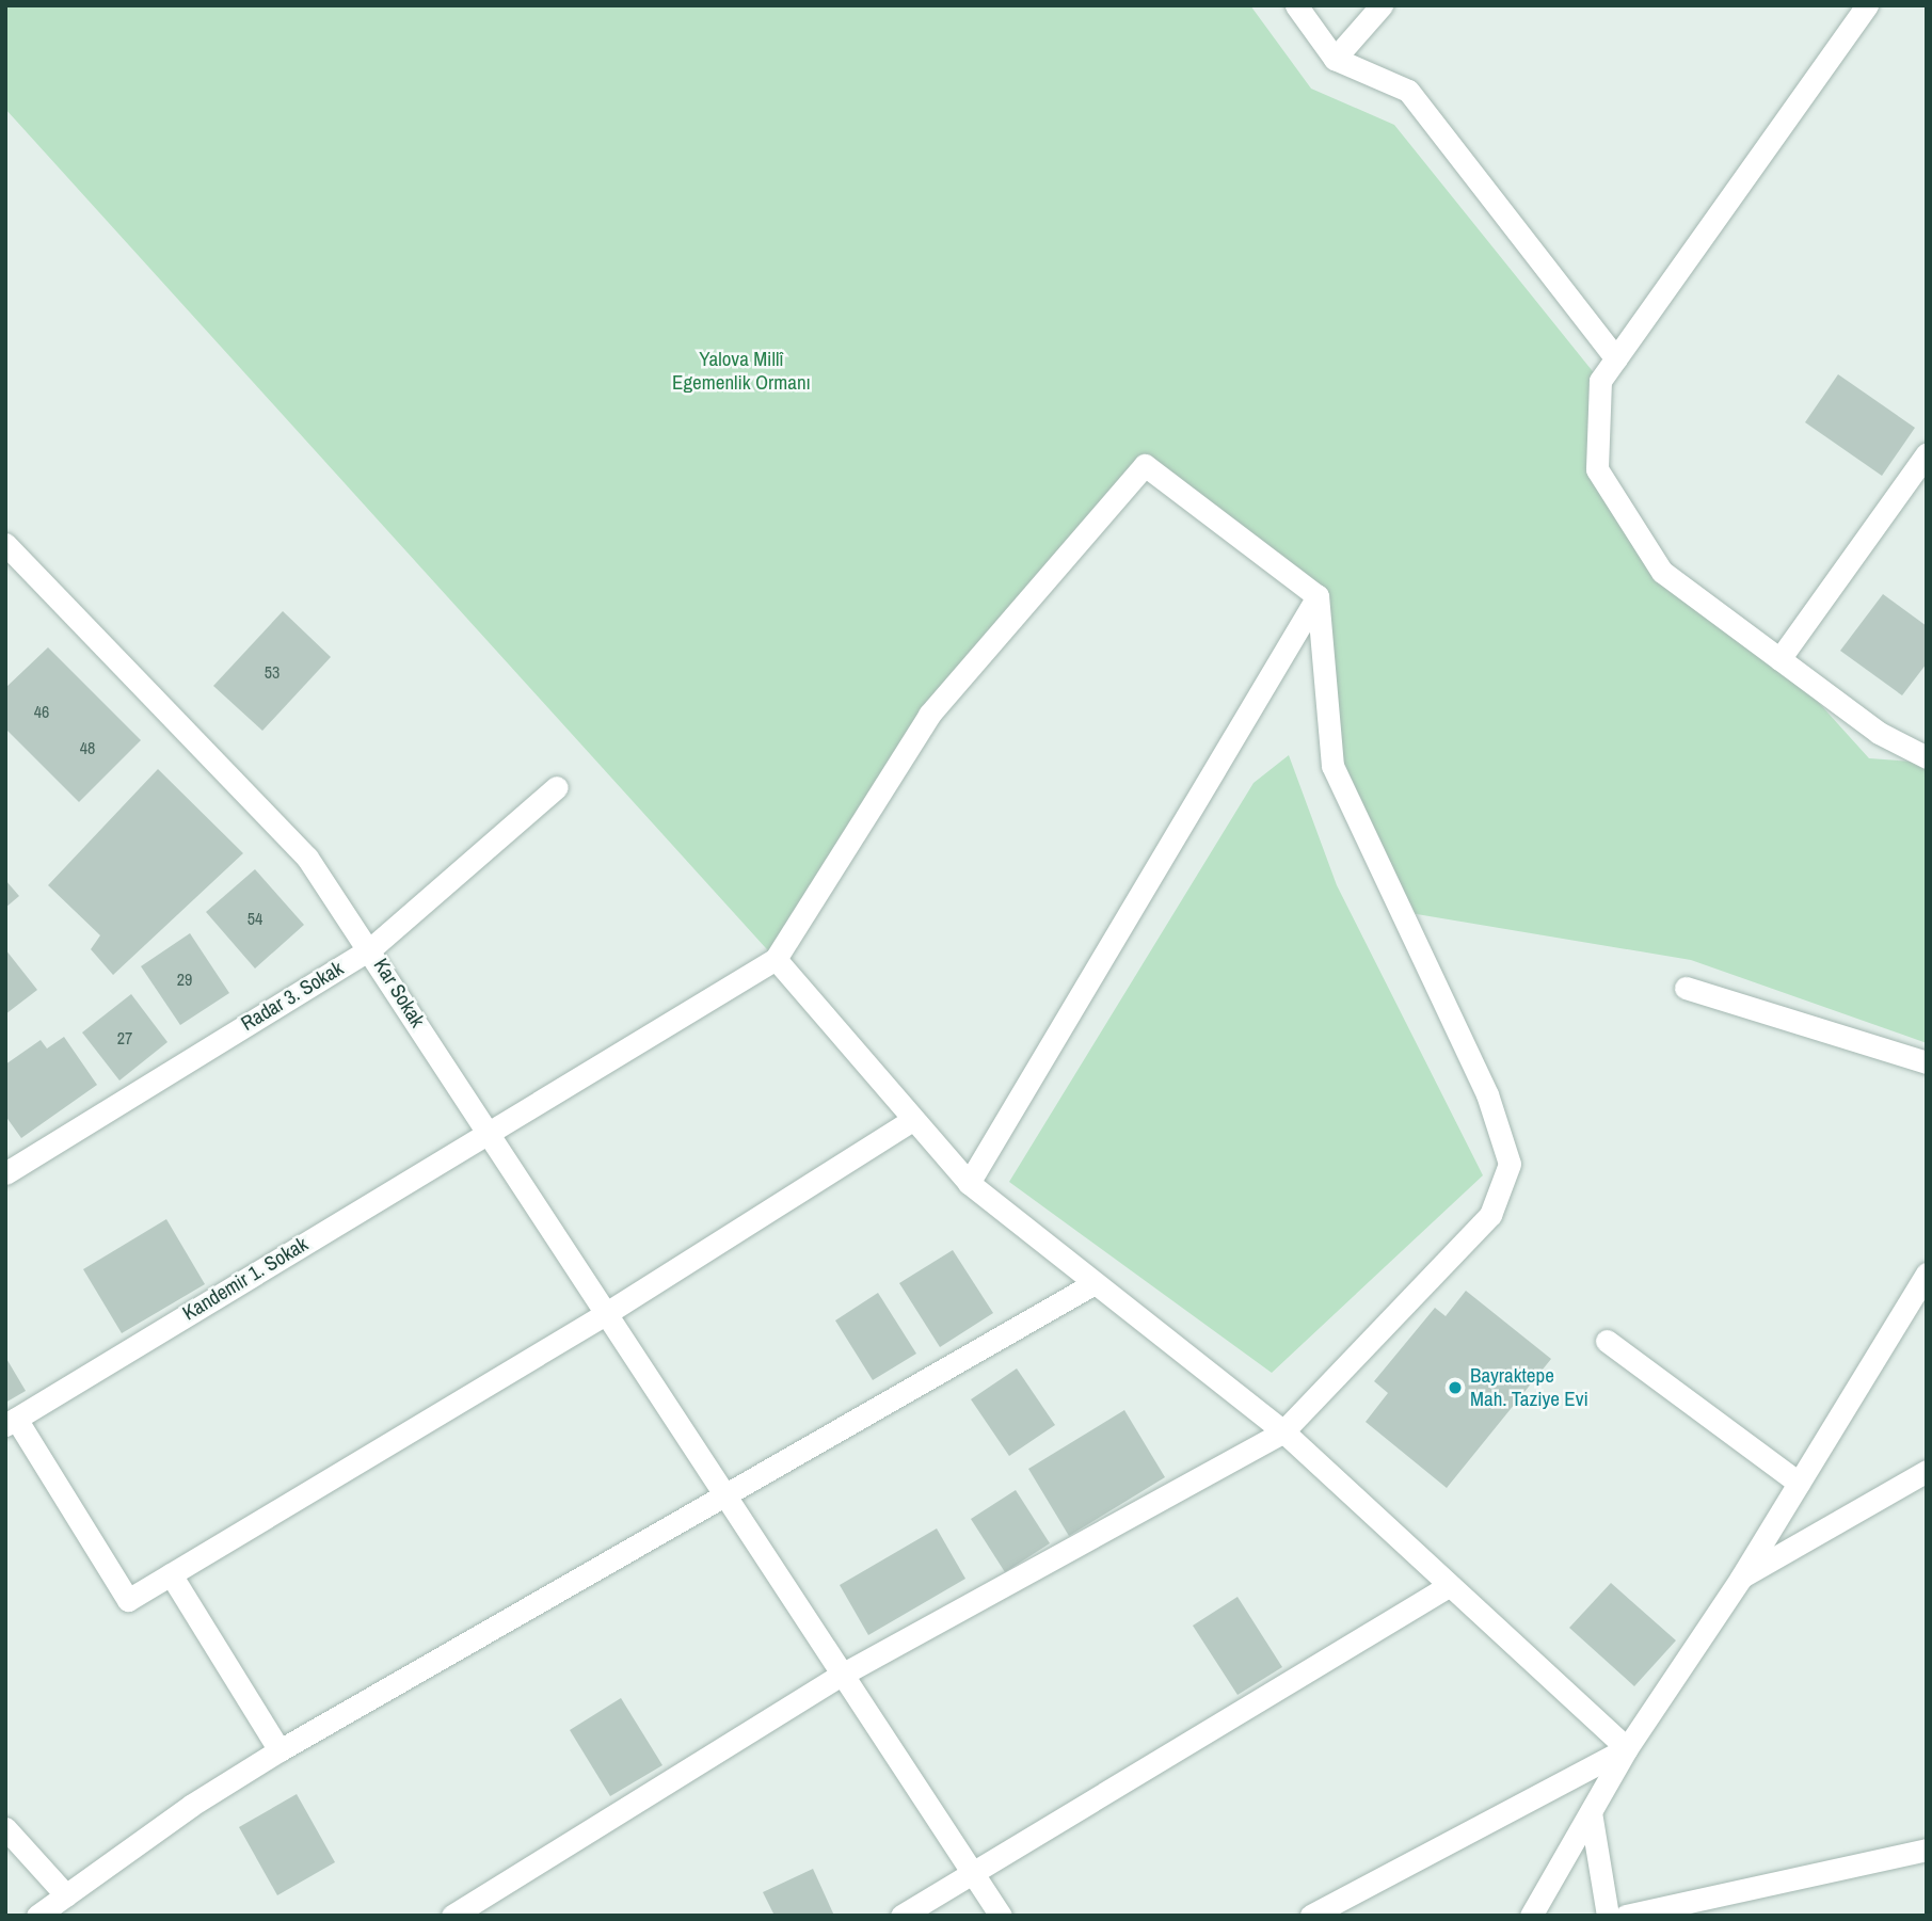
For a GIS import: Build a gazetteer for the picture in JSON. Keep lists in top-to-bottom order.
{
  "streets": {
    "street": ["Kar Sokak", "Radar 3. Sokak", "Kandemir 1. Sokak"]
  },
  "crossings": [
    ["Kar Sokak", "Radar 3. Sokak"],
    ["Kar Sokak", "Kandemir 1. Sokak"]
  ],
  "parks": ["Yalova Millî Egemenlik Ormanı"],
  "places": ["Bayraktepe Mah. Taziye Evi"],
  "house_numbers": [
    "53",
    "46",
    "48",
    "54",
    "29",
    "27"
  ]
}
